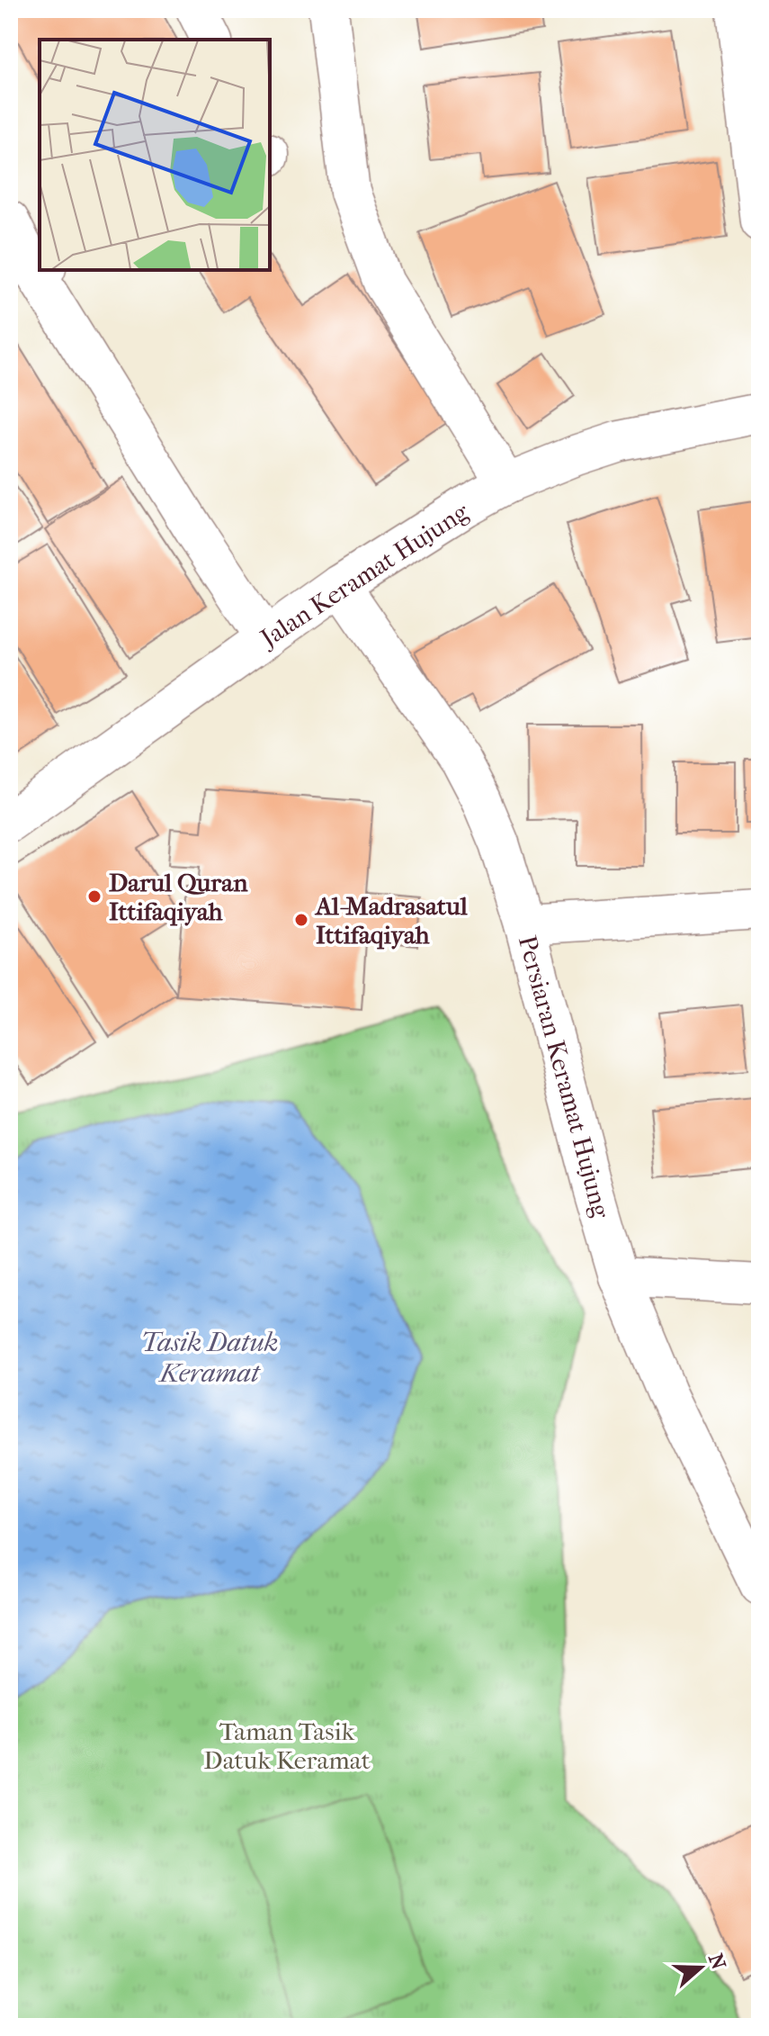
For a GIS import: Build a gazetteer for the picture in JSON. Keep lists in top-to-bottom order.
{
  "streets": {
    "street": ["Jalan Keramat Hujung", "Persiaran Keramat Hujung"]
  },
  "crossings": [
    ["Jalan Keramat Hujung", "Persiaran Keramat Hujung"]
  ],
  "water": ["Tasik Datuk Keramat"],
  "parks": ["Taman Tasik Datuk Keramat"],
  "places": ["Darul Quran Ittifaqiyah", "Al-Madrasatul Ittifaqiyah"],
  "north": "right"
}
